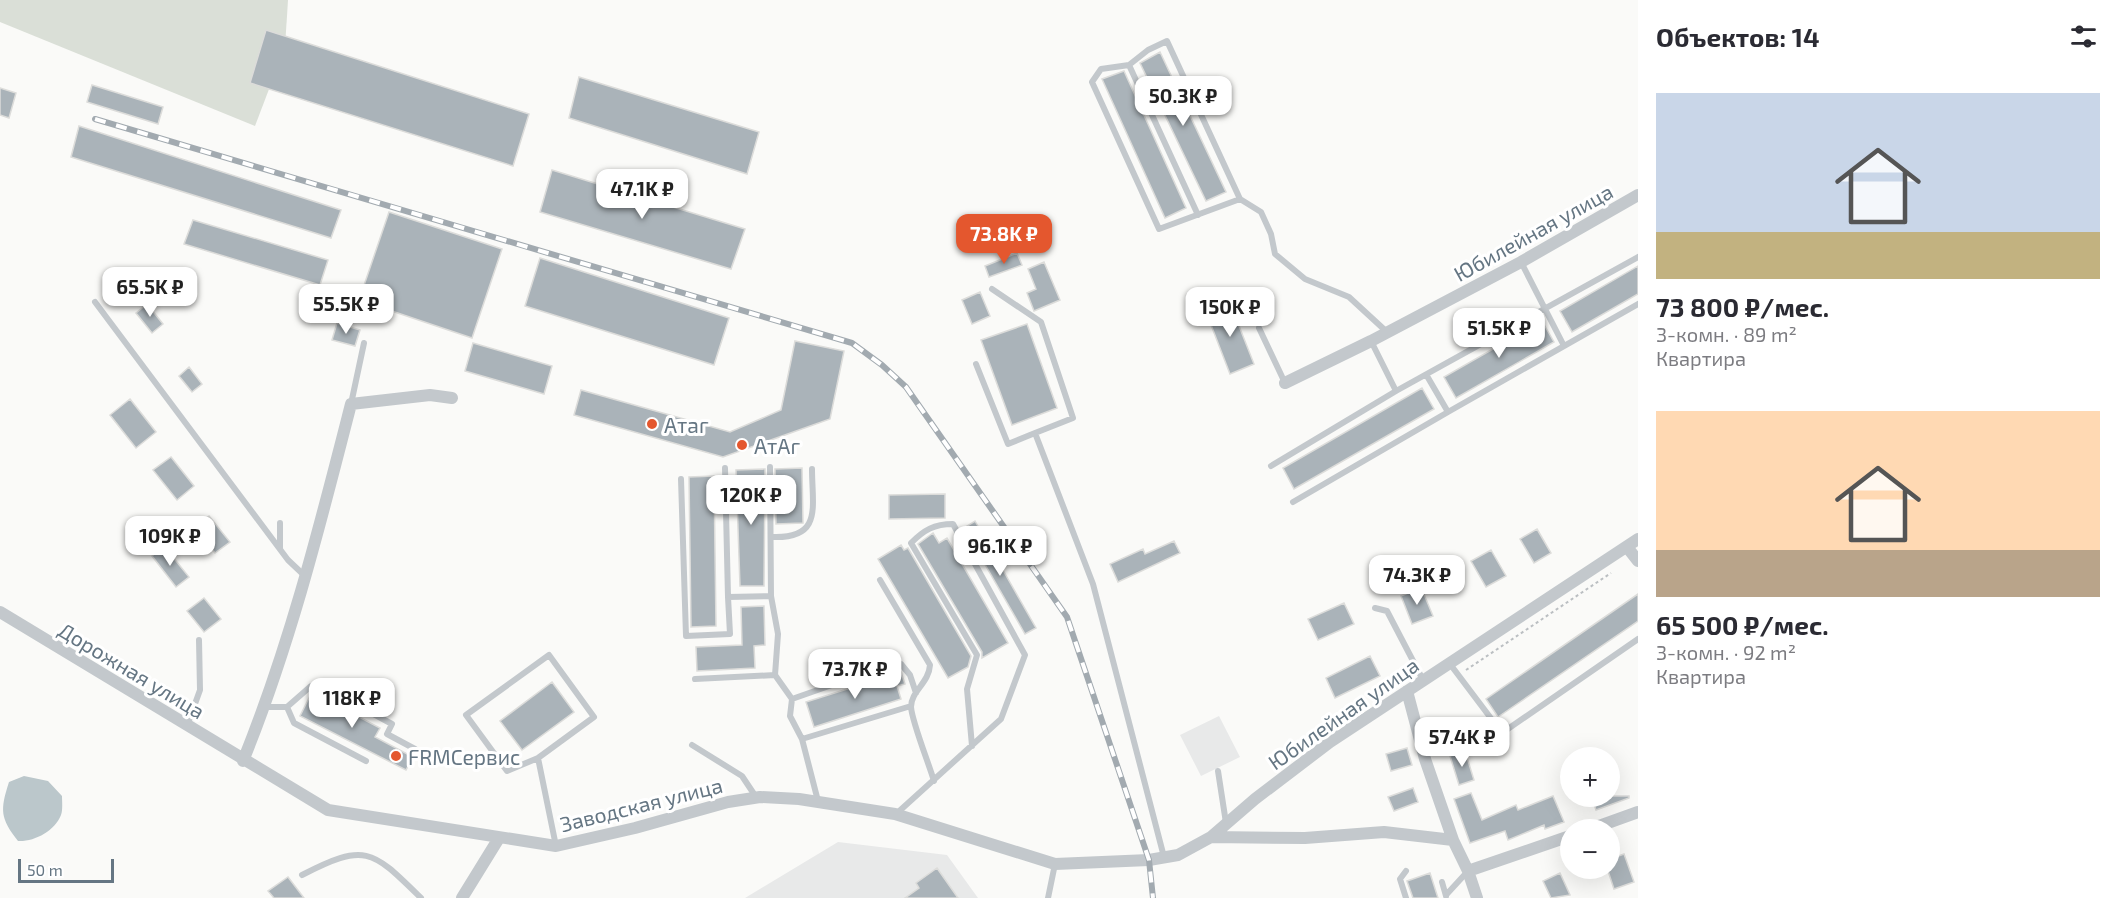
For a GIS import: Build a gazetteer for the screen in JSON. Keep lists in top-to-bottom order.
{
  "streets": {
    "street": ["Юбилейная улица", "Дорожная улица", "Заводская улица"]
  },
  "crossings": [
    ["Юбилейная улица", "Заводская улица"],
    ["Дорожная улица", "Заводская улица"]
  ],
  "places": ["Атаг", "АтАг", "FRMСервис"],
  "scale_bar": "50 m",
  "page": {
    "heading": "Объектов: 14",
    "list": [
      {
        "name": "73 800 ₽/мес.",
        "note": "3-комн. · 89 m² · Квартира"
      },
      {
        "name": "65 500 ₽/мес.",
        "note": "3-комн. · 92 m² · Квартира"
      }
    ],
    "price": [
      "50.3K ₽",
      "47.1K ₽",
      "73.8K ₽",
      "65.5K ₽",
      "55.5K ₽",
      "150K ₽",
      "51.5K ₽",
      "120K ₽",
      "109K ₽",
      "96.1K ₽",
      "74.3K ₽",
      "73.7K ₽",
      "118K ₽",
      "57.4K ₽"
    ],
    "map_buttons": ["+", "−"],
    "scale": "50 m"
  }
}
